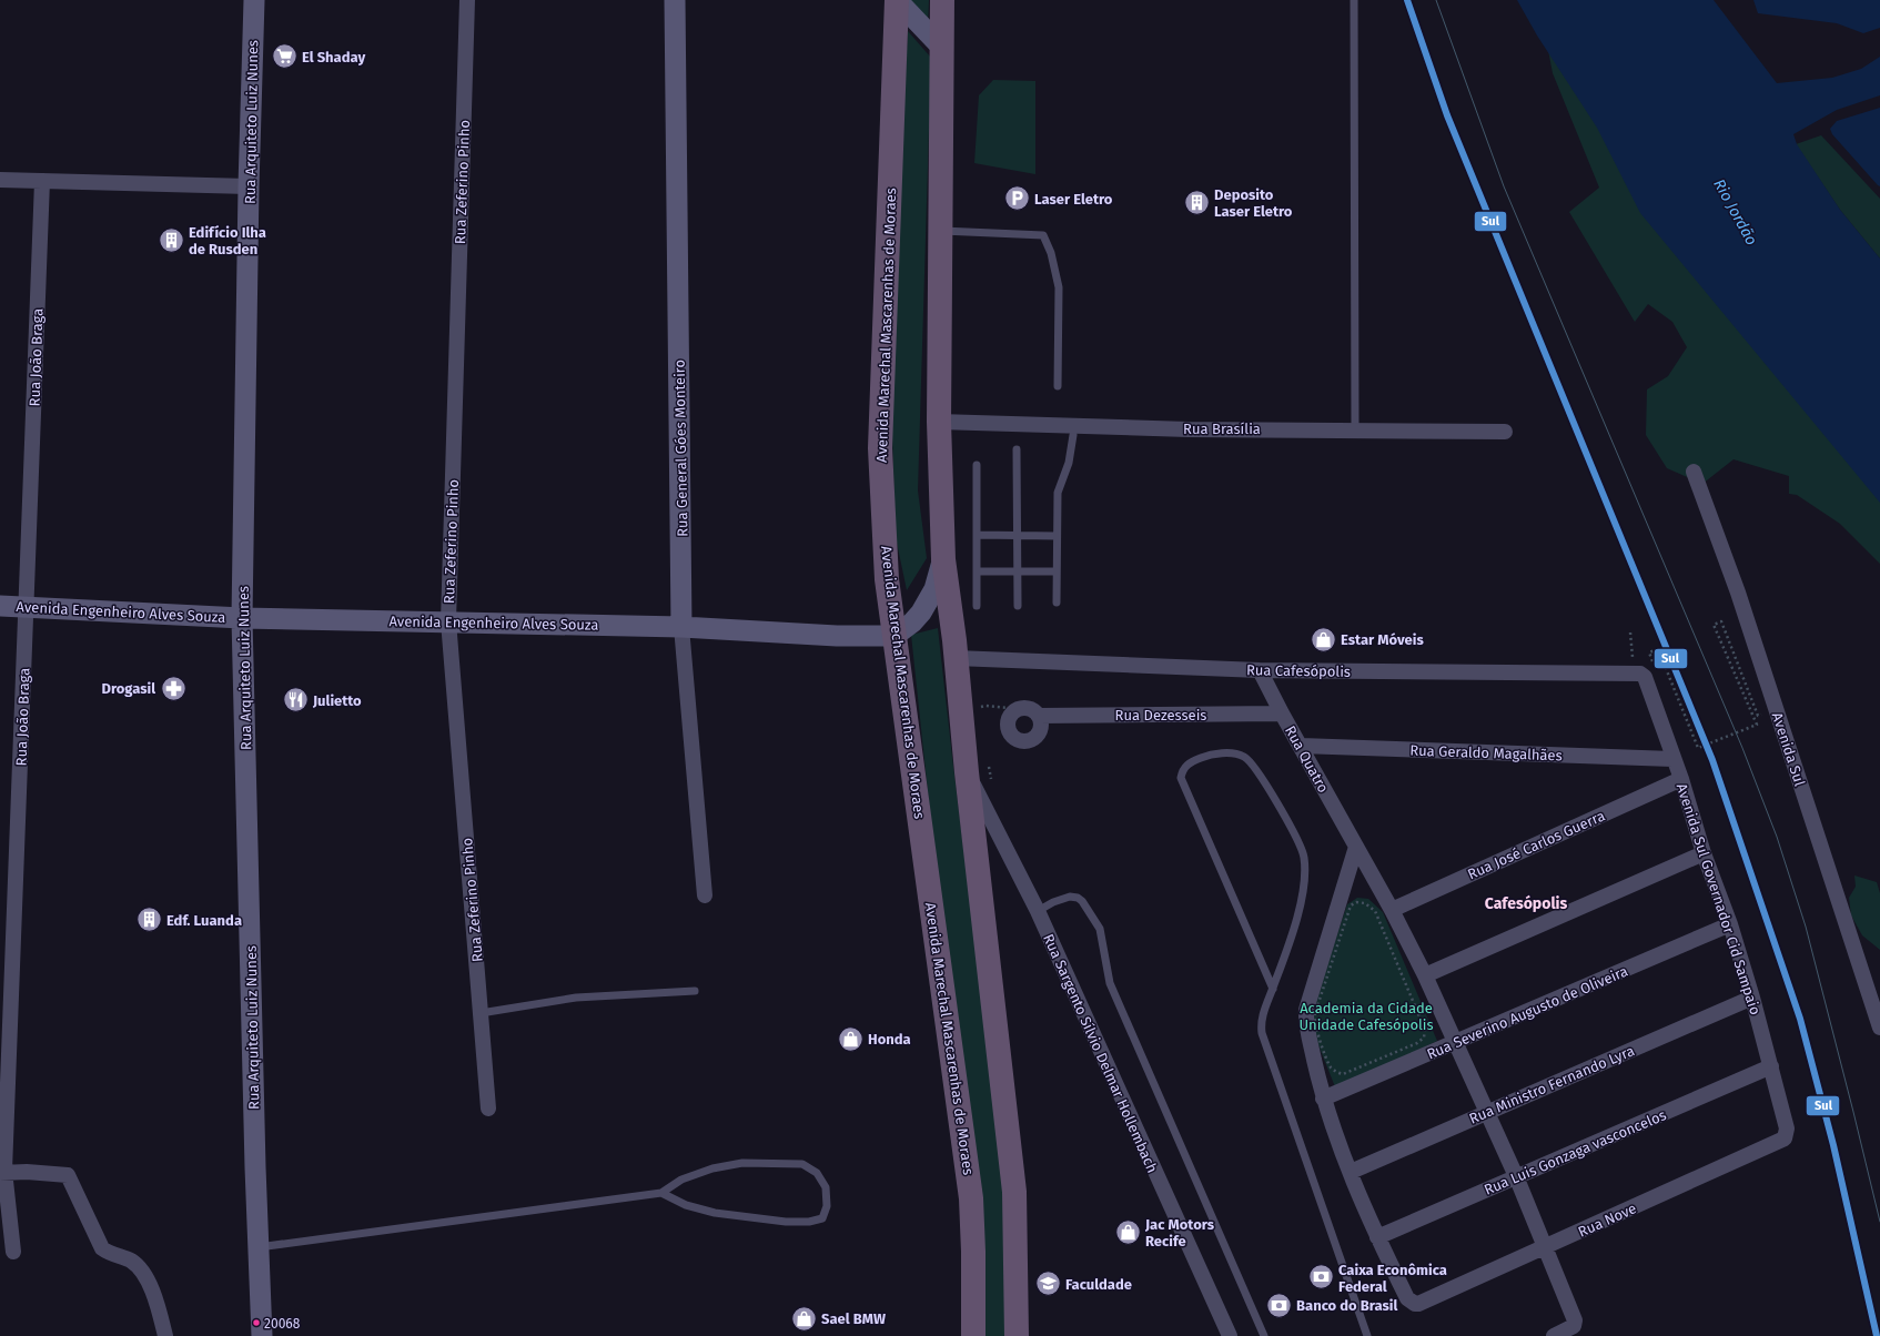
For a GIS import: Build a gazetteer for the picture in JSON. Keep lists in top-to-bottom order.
{
  "streets": {
    "highway": ["Avenida Marechal Mascarenhas de Moraes"],
    "main road": ["Rua Arquiteto Luiz Nunes", "Rua General Góes Monteiro", "Avenida Engenheiro Alves Souza"],
    "street": [
      "Rua Zeferino Pinho",
      "Rua João Braga",
      "Rua Brasília",
      "Rua Cafesópolis",
      "Rua Dezesseis",
      "Avenida Sul",
      "Rua Geraldo Magalhães",
      "Rua Quatro",
      "Rua José Carlos Guerra",
      "Avenida Sul Governador Cid Sampaio",
      "Rua Severino Augusto de Oliveira",
      "Rua Sargento Sílvio Delmar Hollembach",
      "Rua Ministro Fernando Lyra",
      "Rua Luis Gonzaga vasconcelos",
      "Rua Nove"
    ]
  },
  "crossings": [
    ["Rua Arquiteto Luiz Nunes", "Avenida Engenheiro Alves Souza"],
    ["Rua Zeferino Pinho", "Avenida Engenheiro Alves Souza"],
    ["Avenida Marechal Mascarenhas de Moraes", "Avenida Engenheiro Alves Souza"],
    ["Rua João Braga", "Avenida Engenheiro Alves Souza"],
    ["Rua General Góes Monteiro", "Avenida Engenheiro Alves Souza"],
    ["Rua Cafesópolis", "Rua Quatro"],
    ["Rua Cafesópolis", "Avenida Sul Governador Cid Sampaio"],
    ["Rua Dezesseis", "Rua Quatro"],
    ["Rua Geraldo Magalhães", "Rua Quatro"],
    ["Rua Geraldo Magalhães", "Avenida Sul Governador Cid Sampaio"],
    ["Rua Quatro", "Rua José Carlos Guerra"],
    ["Rua Quatro", "Rua Severino Augusto de Oliveira"],
    ["Rua Quatro", "Rua Ministro Fernando Lyra"],
    ["Rua Quatro", "Rua Luis Gonzaga vasconcelos"],
    ["Rua Quatro", "Rua Nove"],
    ["Rua José Carlos Guerra", "Avenida Sul Governador Cid Sampaio"],
    ["Avenida Sul Governador Cid Sampaio", "Rua Severino Augusto de Oliveira"],
    ["Avenida Sul Governador Cid Sampaio", "Rua Ministro Fernando Lyra"],
    ["Avenida Sul Governador Cid Sampaio", "Rua Luis Gonzaga vasconcelos"],
    ["Avenida Sul Governador Cid Sampaio", "Rua Nove"],
    ["Rua Luis Gonzaga vasconcelos", "Rua Nove"]
  ],
  "districts": ["Cafesópolis"],
  "water": ["Rio Jordão"],
  "parks": ["Academia da Cidade Unidade Cafesópolis"],
  "places": {
    "supermarket": ["El Shaday"],
    "parking": ["Laser Eletro"],
    "building": ["Deposito Laser Eletro", "Edifício Ilha de Rusden", "Edf. Luanda"],
    "shop": [
      "Estar Móveis",
      "Honda",
      "Jac Motors Recife",
      "Sael BMW"
    ],
    "pharmacy": ["Drogasil"],
    "restaurant": ["Julietto"],
    "bank": ["Caixa Econômica Federal", "Banco do Brasil"],
    "school or university": ["Faculdade"],
    "other": ["20068"]
  },
  "lines": ["metro line Sul"]
}
